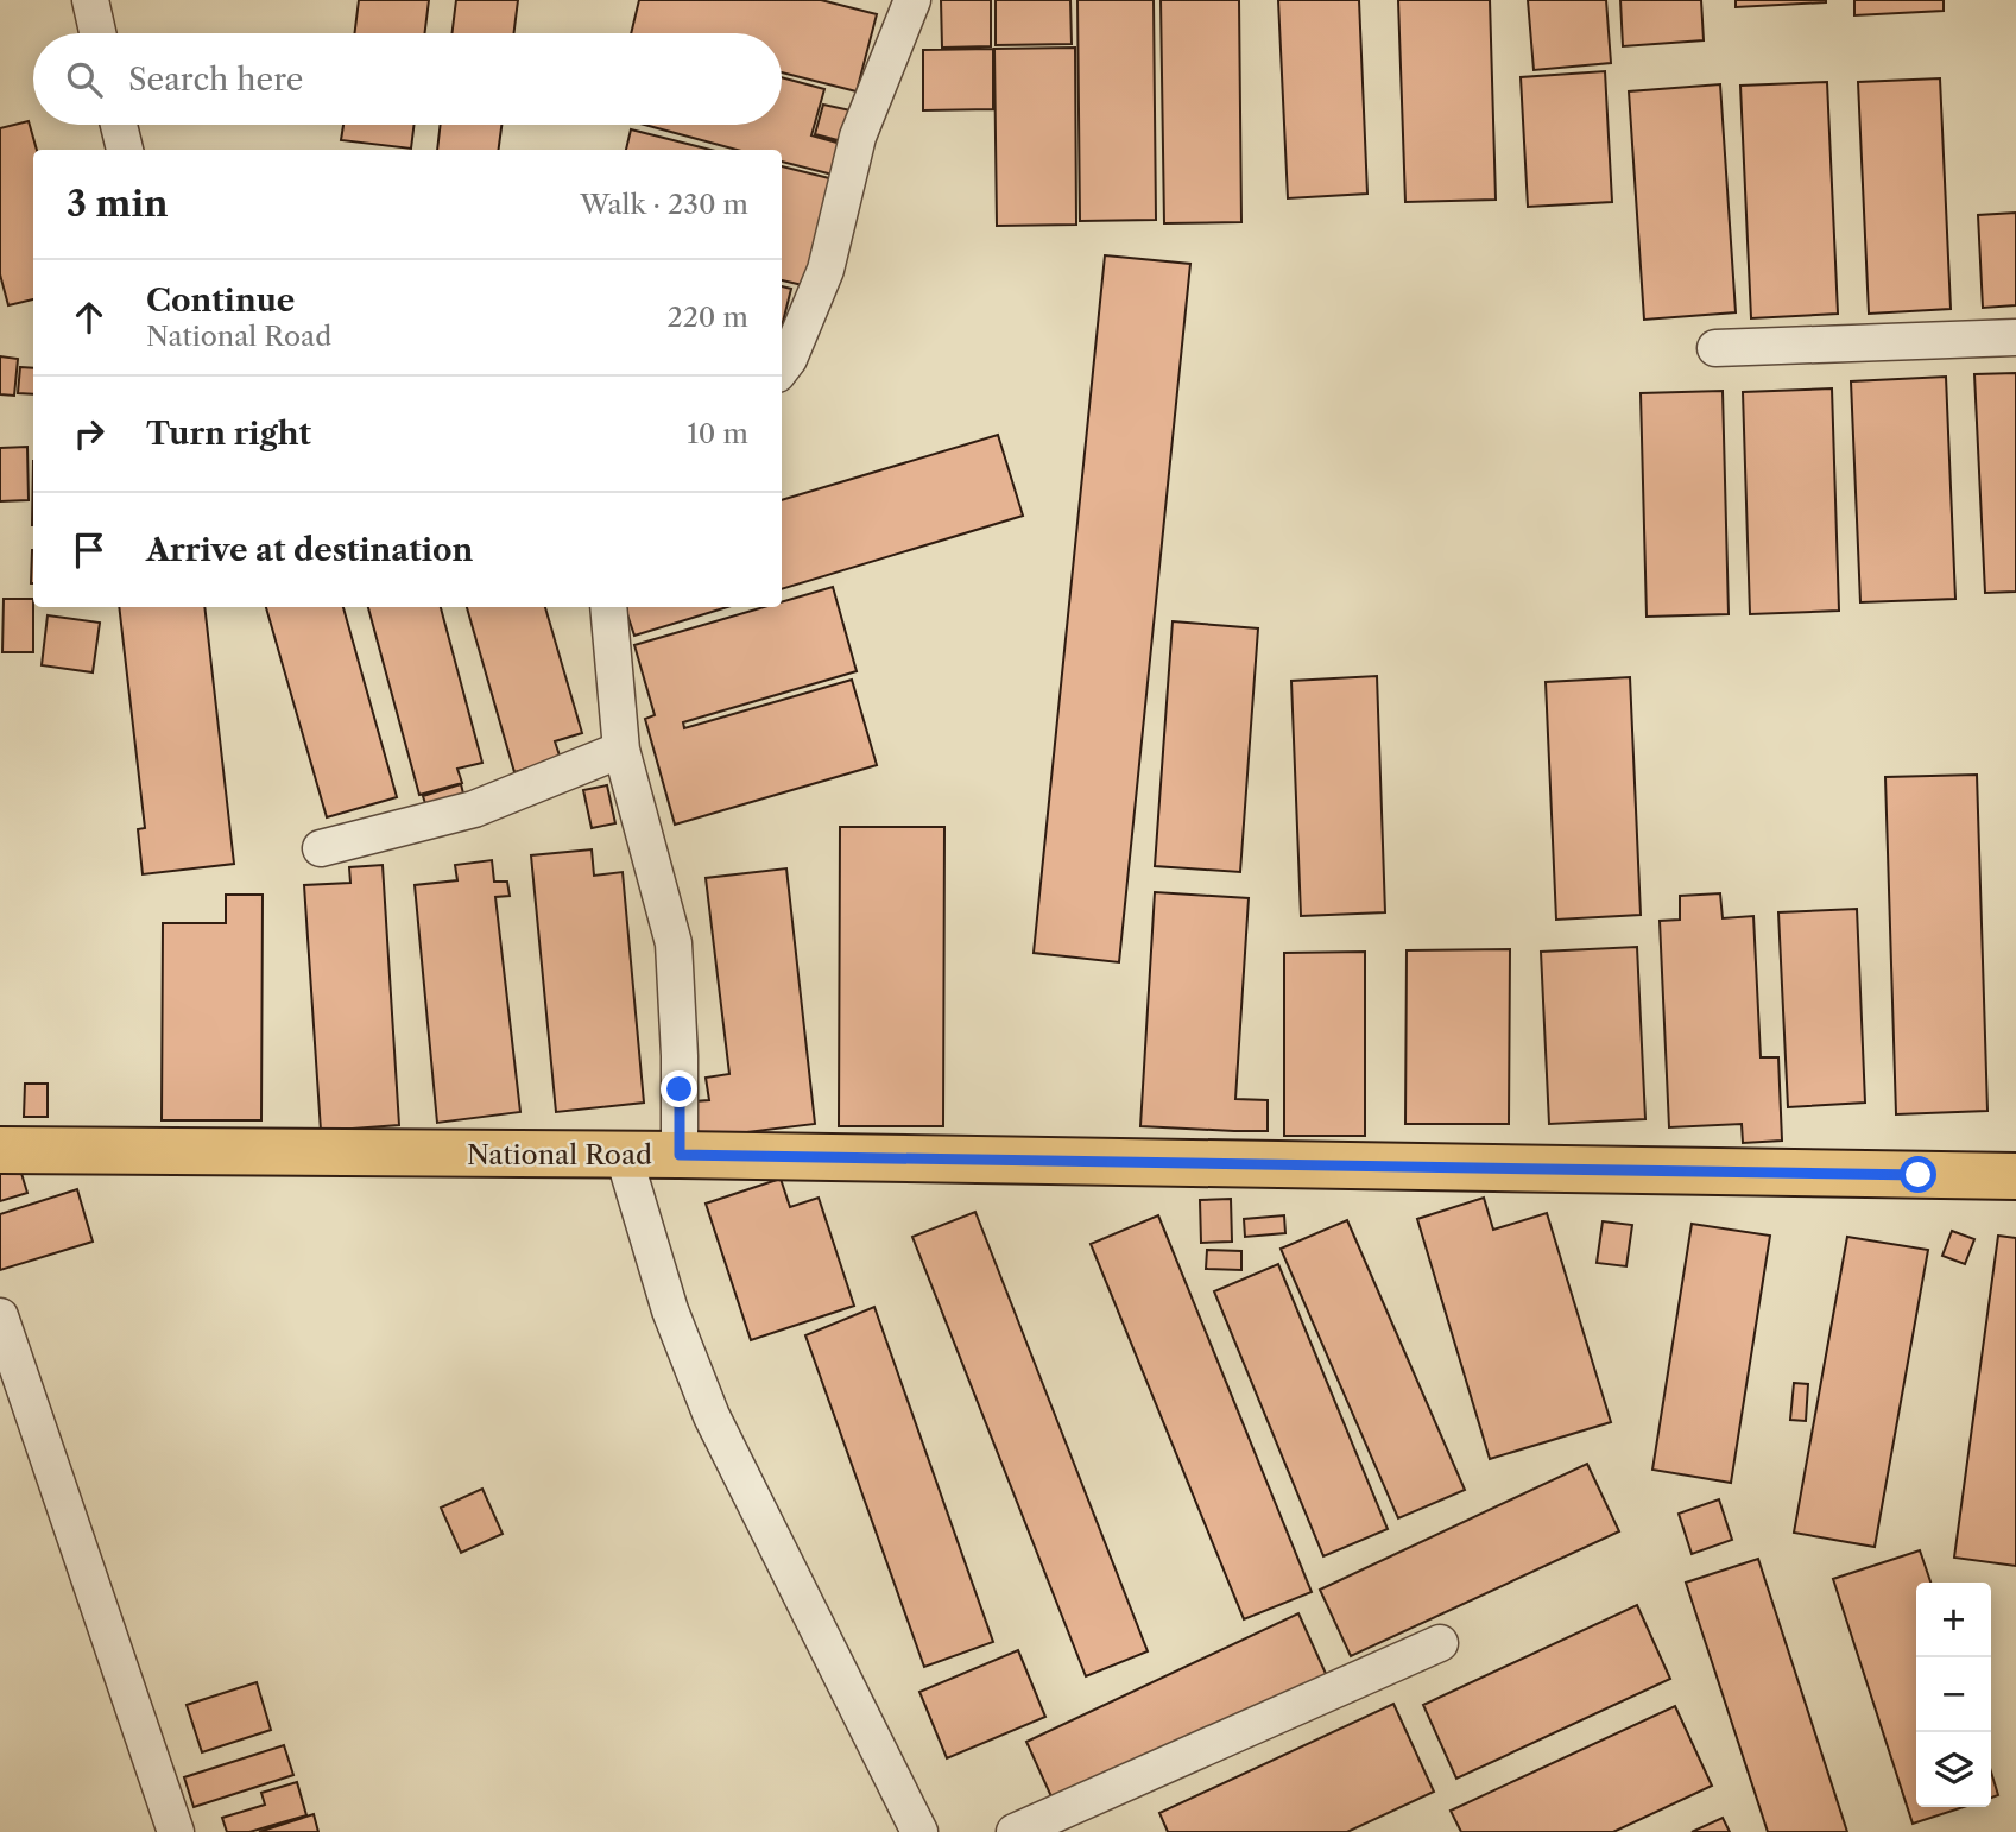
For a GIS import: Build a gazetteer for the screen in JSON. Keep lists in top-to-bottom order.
{
  "streets": {
    "main road": ["National Road"]
  },
  "page": {
    "search": "Search here",
    "heading": ["3 min", "Walk · 230 m"],
    "list": [
      ["Continue", "National Road", "220 m"],
      ["Turn right", "10 m"],
      "Arrive at destination"
    ],
    "map_buttons": ["+", "−"]
  }
}
